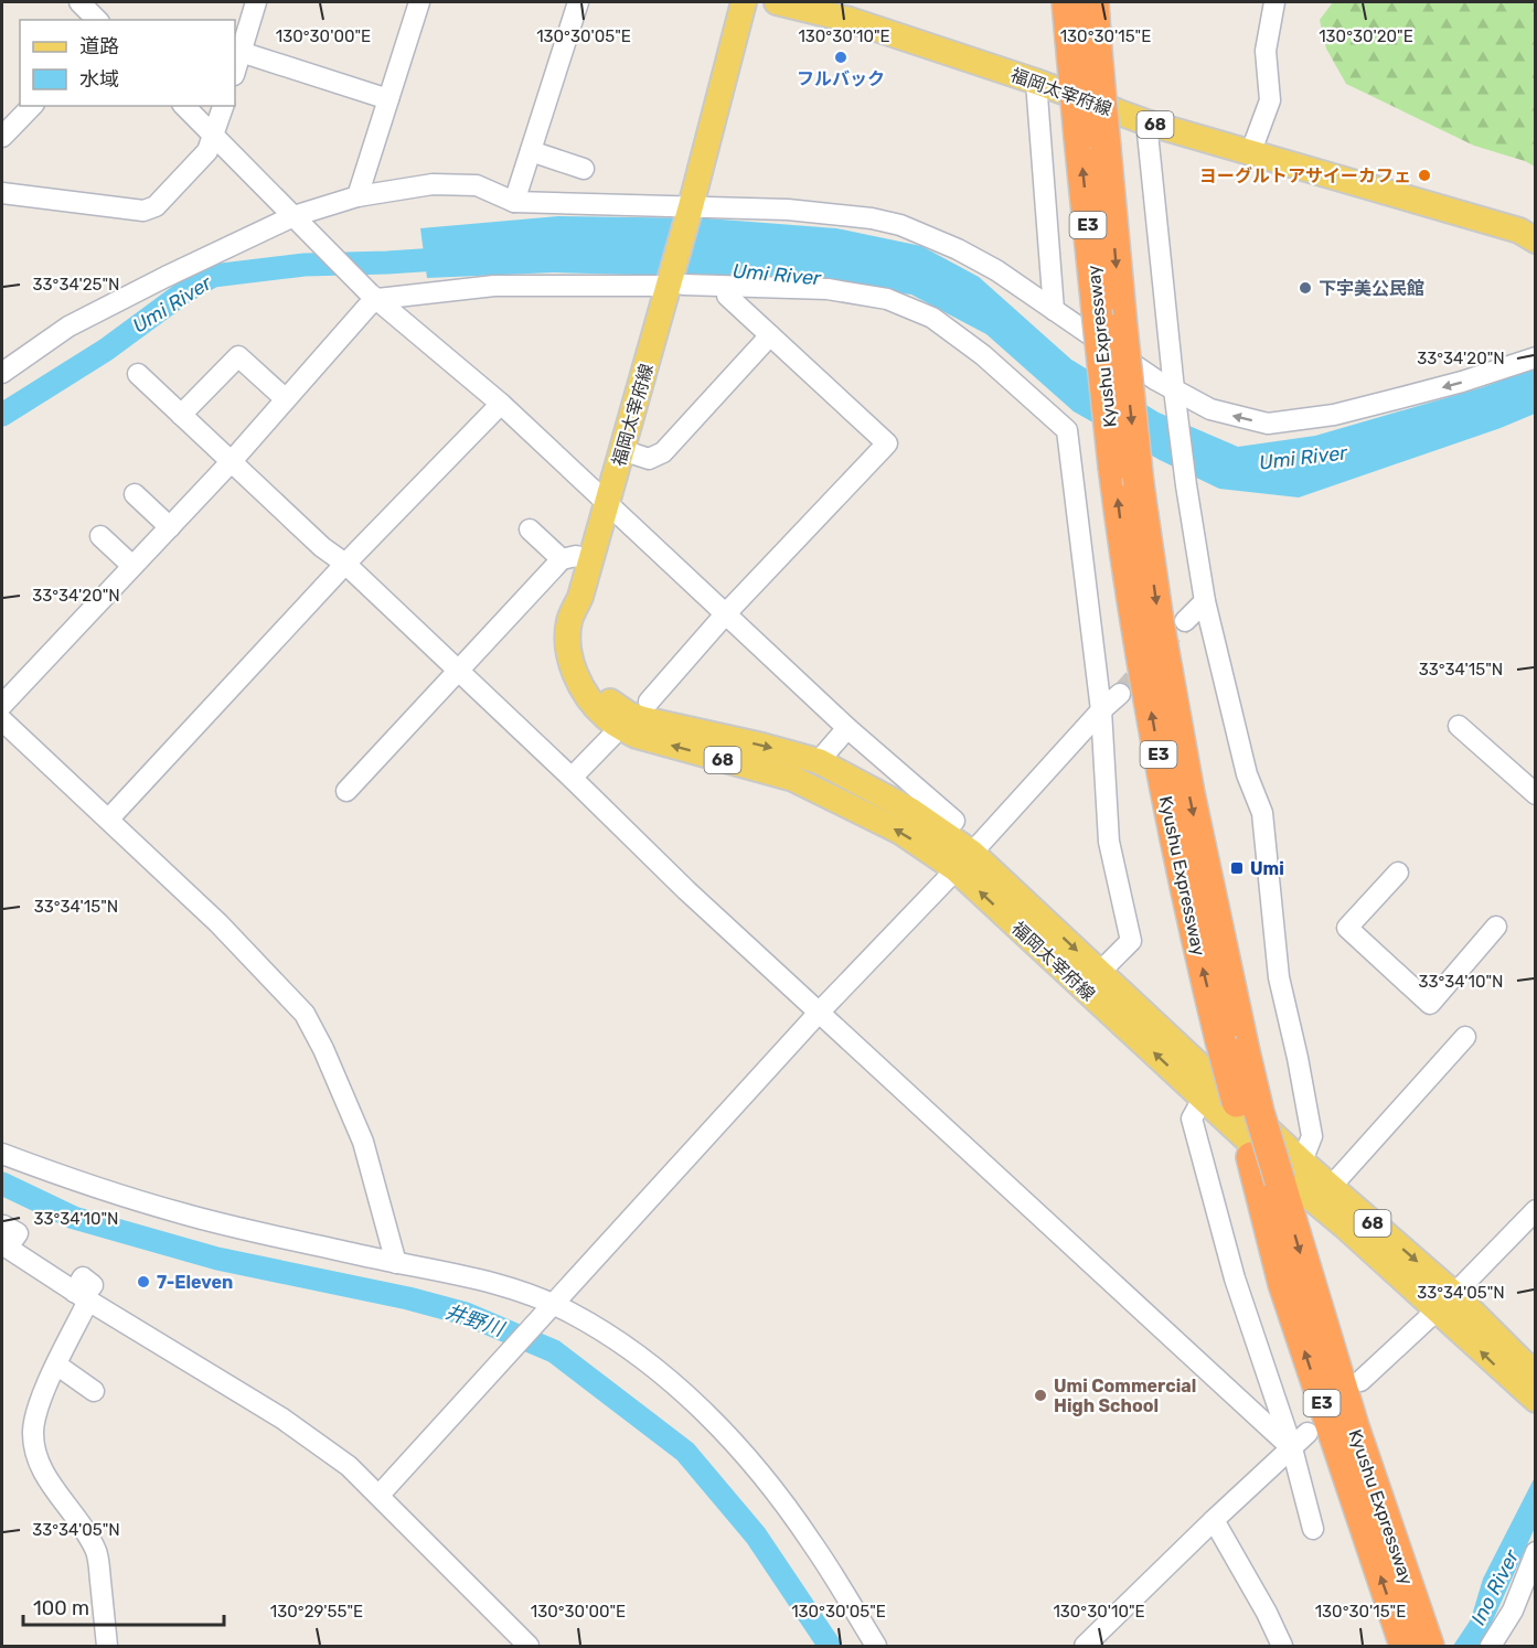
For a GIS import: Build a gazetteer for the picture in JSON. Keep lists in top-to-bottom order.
{
  "streets": {
    "highway": ["E3", "Kyushu Expressway"],
    "main road": ["福岡太宰府線", "68"]
  },
  "water": ["Umi River", "井野川", "Ino River"],
  "places": {
    "other": [
      "フルバック",
      "ヨーグルトアサイーカフェ",
      "下宇美公民館",
      "7-Eleven",
      "Umi Commercial High School"
    ],
    "transit": ["Umi"]
  },
  "legend": ["道路", "水域"],
  "scale_bar": "100 m",
  "coordinates": [
    "130°30'00\"E",
    "130°30'05\"E",
    "130°30'10\"E",
    "130°30'15\"E",
    "130°30'20\"E",
    "33°34'25\"N",
    "33°34'20\"N",
    "33°34'15\"N",
    "33°34'10\"N",
    "33°34'05\"N",
    "130°29'55\"E"
  ]
}
